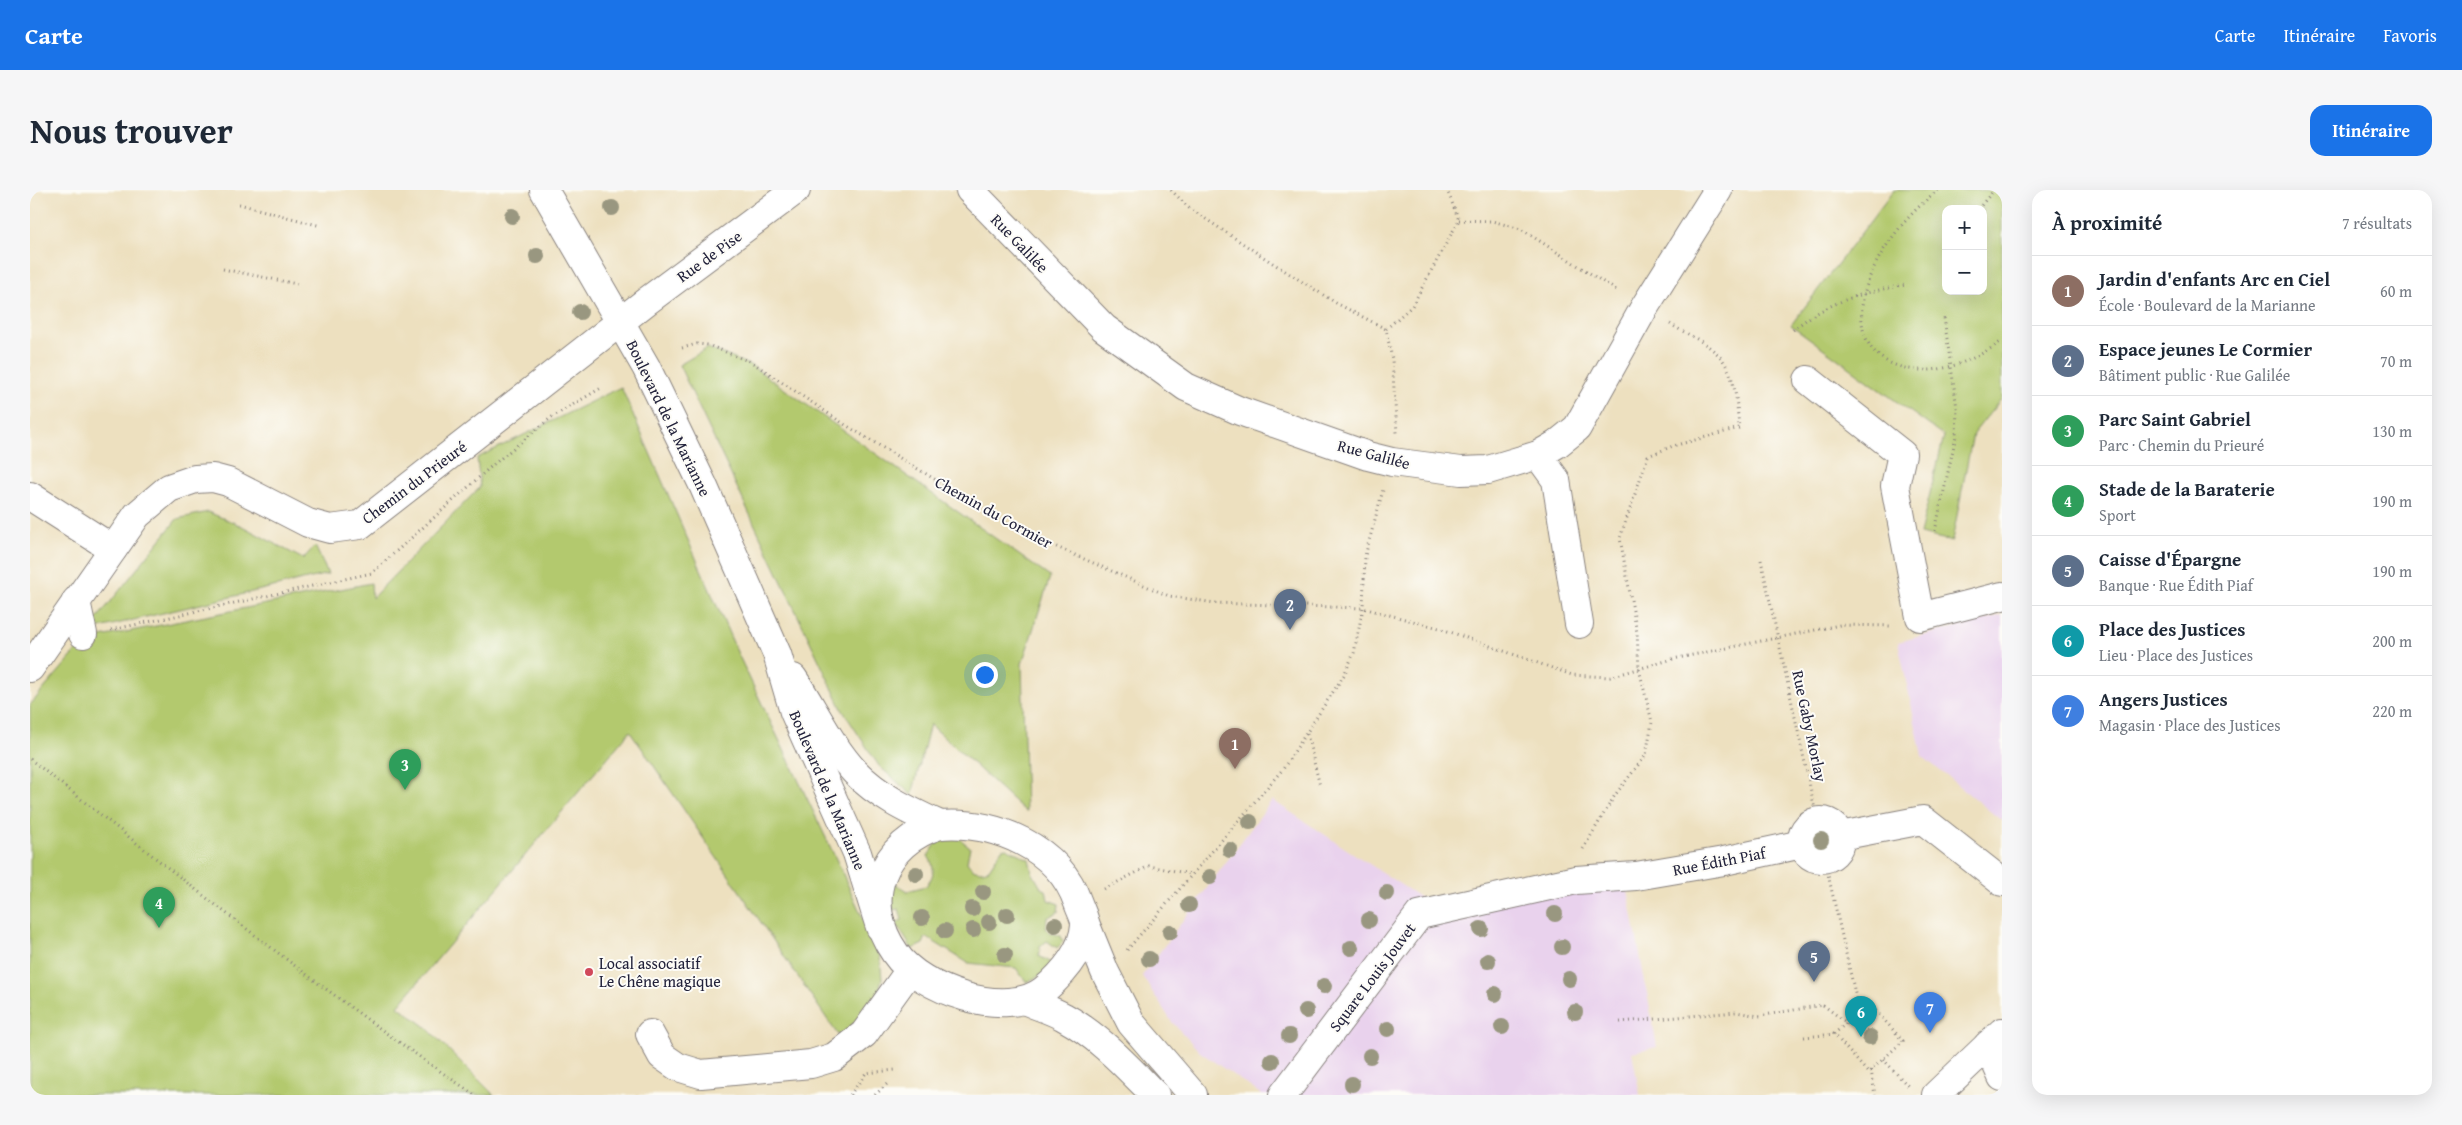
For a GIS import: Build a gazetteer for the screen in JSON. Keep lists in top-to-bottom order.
{
  "streets": {
    "street": [
      "Rue Galilée",
      "Rue de Pise",
      "Boulevard de la Marianne",
      "Chemin du Prieuré",
      "Rue Édith Piaf",
      "Square Louis Jouvet"
    ],
    "path": ["Chemin du Cormier", "Rue Gaby Morlay"]
  },
  "crossings": [
    ["Rue de Pise", "Boulevard de la Marianne"],
    ["Rue de Pise", "Chemin du Prieuré"],
    ["Boulevard de la Marianne", "Chemin du Prieuré"],
    ["Rue Gaby Morlay", "Rue Édith Piaf"],
    ["Rue Édith Piaf", "Square Louis Jouvet"]
  ],
  "places": ["Local associatif Le Chêne magique"],
  "page": {
    "header": "Carte",
    "nav": ["Carte", "Itinéraire", "Favoris"],
    "title": "Nous trouver",
    "buttons": "Itinéraire",
    "heading": ["À proximité", "7 résultats"],
    "map_buttons": ["+", "−"],
    "list": [
      {
        "mark": "1",
        "name": "Jardin d'enfants Arc en Ciel",
        "note": "École · Boulevard de la Marianne",
        "value": "60 m"
      },
      {
        "mark": "2",
        "name": "Espace jeunes Le Cormier",
        "note": "Bâtiment public · Rue Galilée",
        "value": "70 m"
      },
      {
        "mark": "3",
        "name": "Parc Saint Gabriel",
        "note": "Parc · Chemin du Prieuré",
        "value": "130 m"
      },
      {
        "mark": "4",
        "name": "Stade de la Baraterie",
        "note": "Sport",
        "value": "190 m"
      },
      {
        "mark": "5",
        "name": "Caisse d'Épargne",
        "note": "Banque · Rue Édith Piaf",
        "value": "190 m"
      },
      {
        "mark": "6",
        "name": "Place des Justices",
        "note": "Lieu · Place des Justices",
        "value": "200 m"
      },
      {
        "mark": "7",
        "name": "Angers Justices",
        "note": "Magasin · Place des Justices",
        "value": "220 m"
      }
    ],
    "pins": [
      "2",
      "1",
      "3",
      "4",
      "5",
      "7",
      "6"
    ]
  }
}
